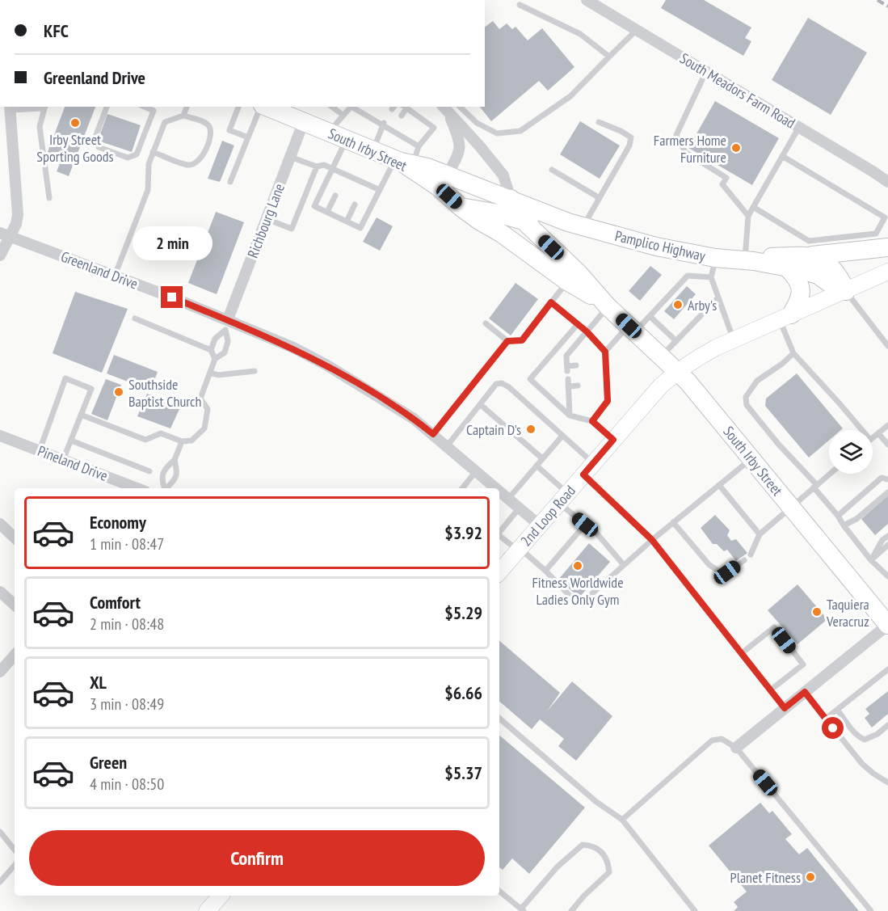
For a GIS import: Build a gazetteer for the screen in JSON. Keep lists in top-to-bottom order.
{
  "streets": {
    "main road": ["South Irby Street", "Pamplico Highway", "2nd Loop Road"],
    "street": [
      "South Meadors Farm Road",
      "Richbourg Lane",
      "Greenland Drive",
      "Pineland Drive"
    ]
  },
  "crossings": [
    ["South Irby Street", "Richbourg Lane"],
    ["South Irby Street", "Pamplico Highway"],
    ["South Irby Street", "2nd Loop Road"],
    ["Richbourg Lane", "Greenland Drive"],
    ["Greenland Drive", "2nd Loop Road"]
  ],
  "places": [
    "Irby Street Sporting Goods",
    "Farmers Home Furniture",
    "Arby's",
    "Southside Baptist Church",
    "Captain D's",
    "Fitness Worldwide Ladies Only Gym",
    "Taquiera Veracruz",
    "Planet Fitness"
  ],
  "page": {
    "banner": ["KFC", "Greenland Drive"],
    "bubble": "2 min",
    "list": [
      {
        "name": "Economy",
        "note": "1 min · 08:47",
        "value": "$3.92"
      },
      {
        "name": "Comfort",
        "note": "2 min · 08:48",
        "value": "$5.29"
      },
      {
        "name": "XL",
        "note": "3 min · 08:49",
        "value": "$6.66"
      },
      {
        "name": "Green",
        "note": "4 min · 08:50",
        "value": "$5.37"
      }
    ],
    "buttons": "Confirm"
  }
}
